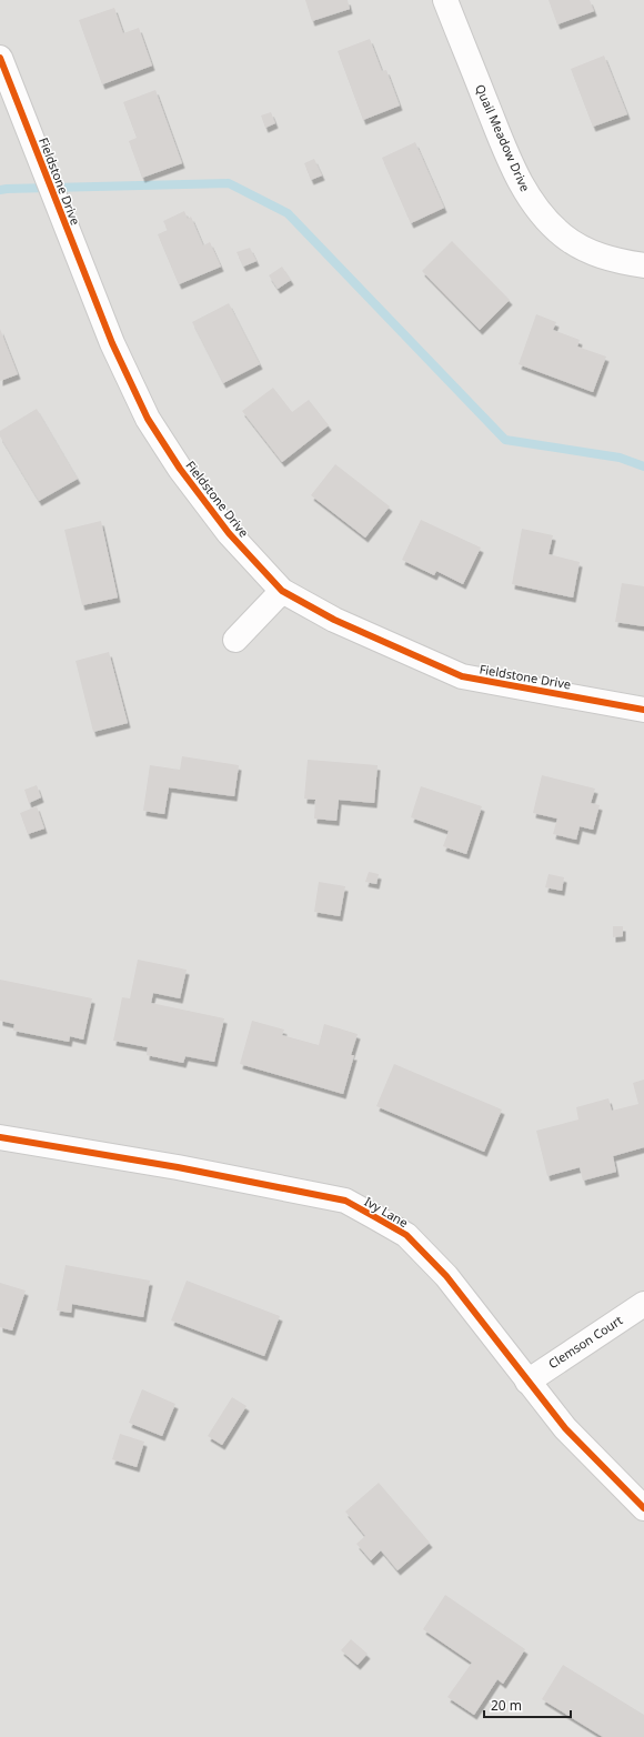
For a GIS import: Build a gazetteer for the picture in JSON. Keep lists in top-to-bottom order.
{
  "streets": {
    "street": [
      "Quail Meadow Drive",
      "Fieldstone Drive",
      "Ivy Lane",
      "Clemson Court"
    ]
  },
  "crossings": [
    ["Ivy Lane", "Clemson Court"]
  ],
  "scale_bar": "20 m"
}
